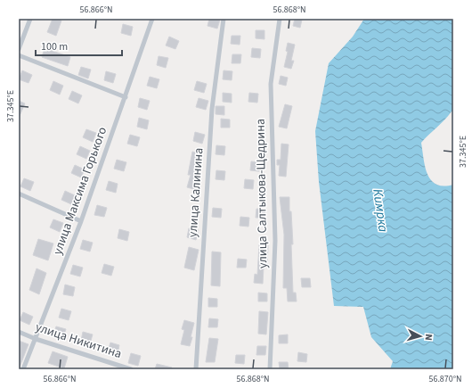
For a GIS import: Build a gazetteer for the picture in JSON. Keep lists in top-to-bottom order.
{
  "streets": {
    "street": [
      "улица Максима Горького",
      "улица Калинина",
      "улица Салтыкова-Щедрина",
      "улица Никитина"
    ]
  },
  "crossings": [
    ["улица Максима Горького", "улица Никитина"]
  ],
  "water": ["Кимрка"],
  "scale_bar": "100 m",
  "north": "right",
  "coordinates": [
    "56.866°N",
    "56.868°N",
    "37.345°E",
    "56.870°N"
  ]
}
